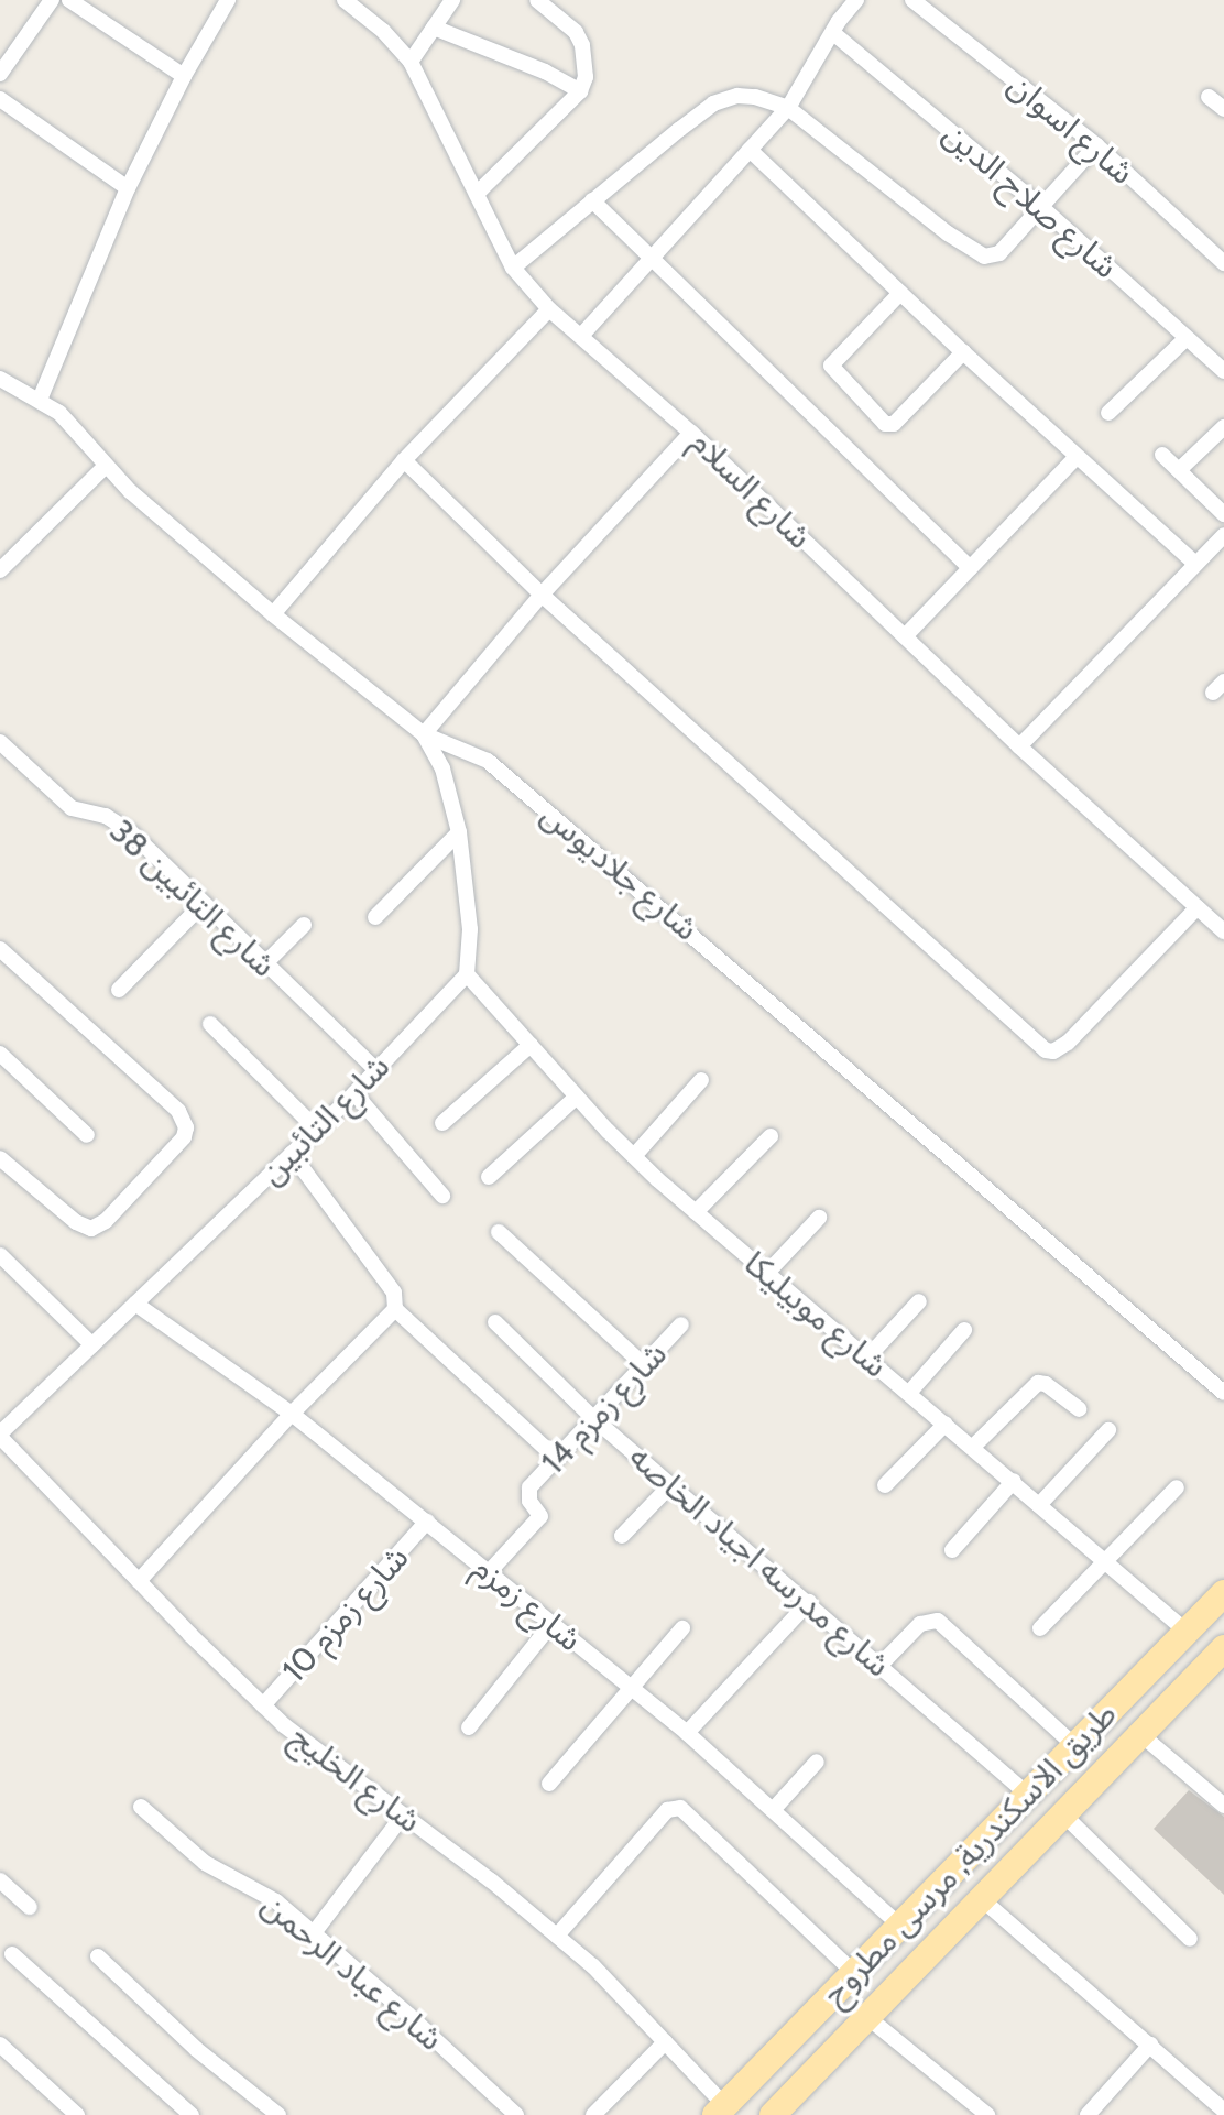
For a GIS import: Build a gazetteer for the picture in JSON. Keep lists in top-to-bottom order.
{
  "streets": {
    "main road": ["طريق الاسكندرية, مرسى مطروح"],
    "street": [
      "شارع اسوان",
      "شارع صلاح الدين",
      "شارع السلام",
      "شارع جلاديوس",
      "شارع التائبين 38",
      "شارع التائبين",
      "شارع موبيليكا",
      "شارع زمزم 14",
      "شارع مدرسه اجياد الخاصه",
      "شارع زمزم",
      "شارع زمزم 10",
      "شارع الخليج",
      "شارع عباد الرحمن"
    ]
  },
  "crossings": [
    ["شارع التائبين 38", "شارع التائبين"],
    ["شارع التائبين", "شارع موبيليكا"],
    ["شارع التائبين", "شارع زمزم"],
    ["شارع التائبين", "شارع الخليج"],
    ["شارع موبيليكا", "طريق الاسكندرية, مرسى مطروح"],
    ["شارع زمزم 14", "شارع مدرسه اجياد الخاصه"],
    ["شارع زمزم 14", "شارع زمزم"],
    ["شارع مدرسه اجياد الخاصه", "طريق الاسكندرية, مرسى مطروح"],
    ["شارع زمزم", "شارع زمزم 10"],
    ["شارع زمزم", "طريق الاسكندرية, مرسى مطروح"],
    ["شارع زمزم 10", "شارع الخليج"],
    ["شارع الخليج", "طريق الاسكندرية, مرسى مطروح"]
  ]
}
